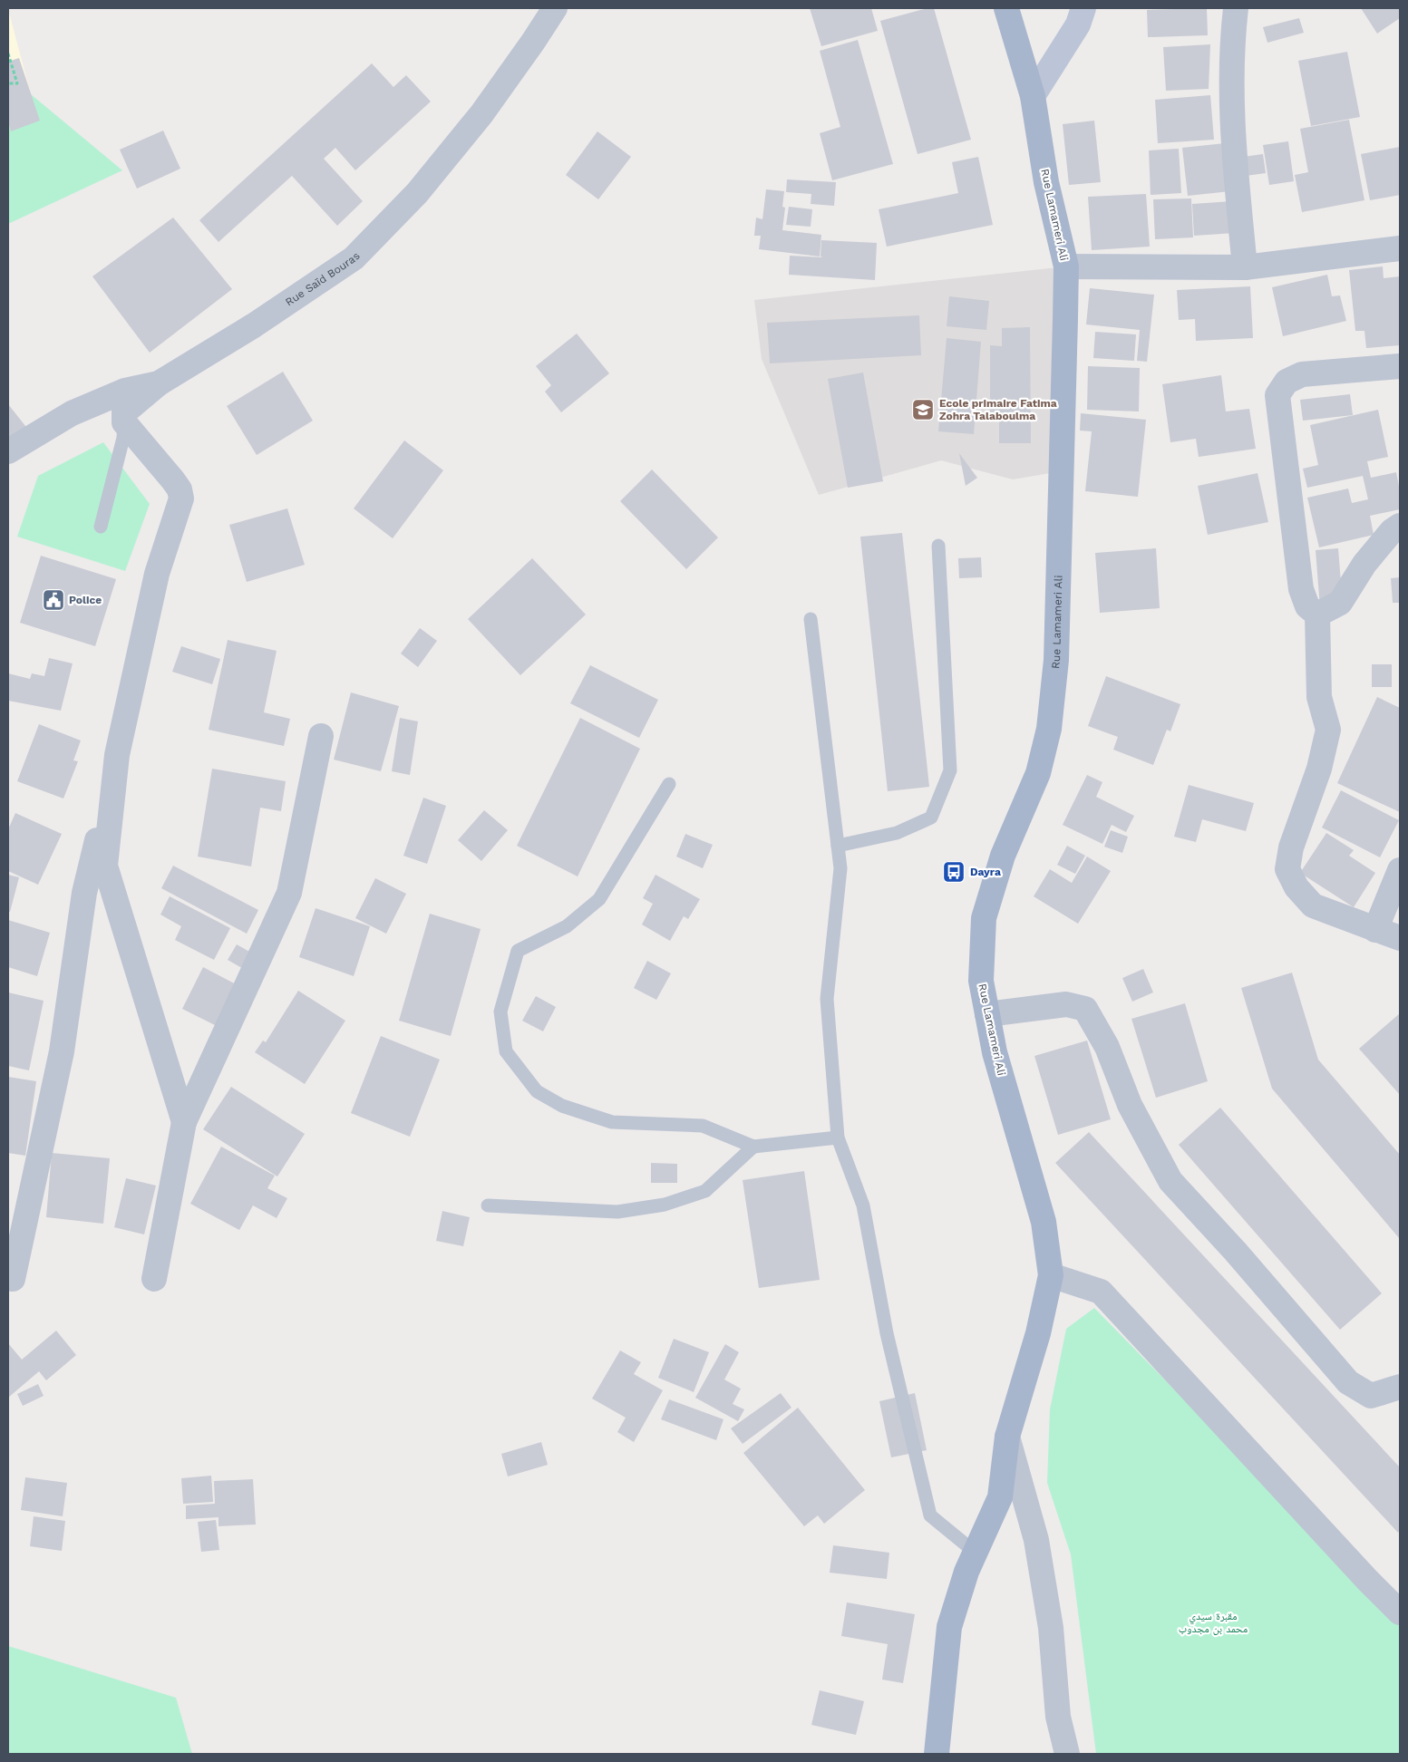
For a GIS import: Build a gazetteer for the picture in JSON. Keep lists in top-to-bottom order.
{
  "streets": {
    "main road": ["Rue Lamameri Ali"],
    "street": ["Rue Saïd Bouras"]
  },
  "parks": ["مقبرة سيدي محمد بن مجدوب"],
  "places": {
    "school or university": ["Ecole primaire Fatima Zohra Talaboulma"],
    "public building": ["Police"],
    "bus stop": ["Dayra"]
  }
}
